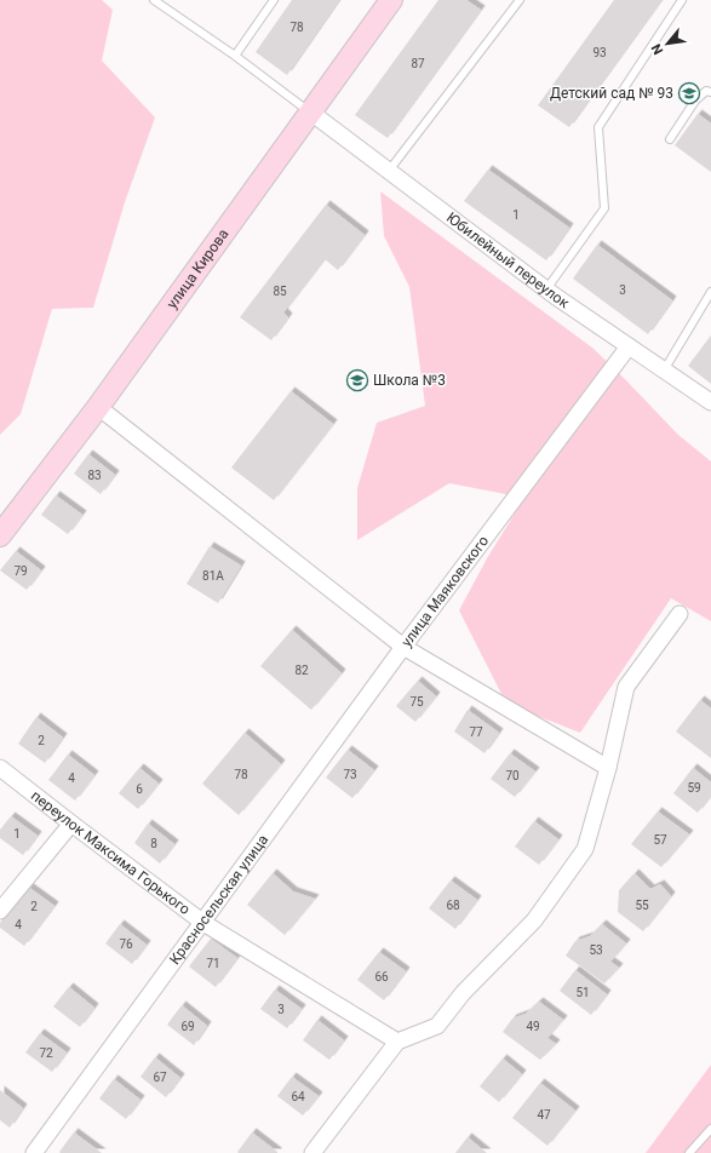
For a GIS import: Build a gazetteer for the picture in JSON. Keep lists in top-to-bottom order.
{
  "streets": {
    "street": [
      "Юбилейный переулок",
      "улица Кирова",
      "улица Маяковского",
      "переулок Максима Горького",
      "Красносельская улица"
    ]
  },
  "crossings": [
    ["Юбилейный переулок", "улица Кирова"],
    ["Юбилейный переулок", "улица Маяковского"],
    ["улица Маяковского", "Красносельская улица"],
    ["переулок Максима Горького", "Красносельская улица"]
  ],
  "places": {
    "school or university": ["Детский сад № 93", "Школа №3"]
  },
  "house_numbers": [
    "78",
    "93",
    "87",
    "1",
    "3",
    "85",
    "83",
    "79",
    "81А",
    "82",
    "75",
    "77",
    "2",
    "78",
    "73",
    "70",
    "4",
    "59",
    "6",
    "1",
    "57",
    "8",
    "68",
    "55",
    "2",
    "4",
    "76",
    "53",
    "71",
    "66",
    "51",
    "3",
    "69",
    "49",
    "72",
    "67",
    "64",
    "47"
  ],
  "north": "bottom left"
}
